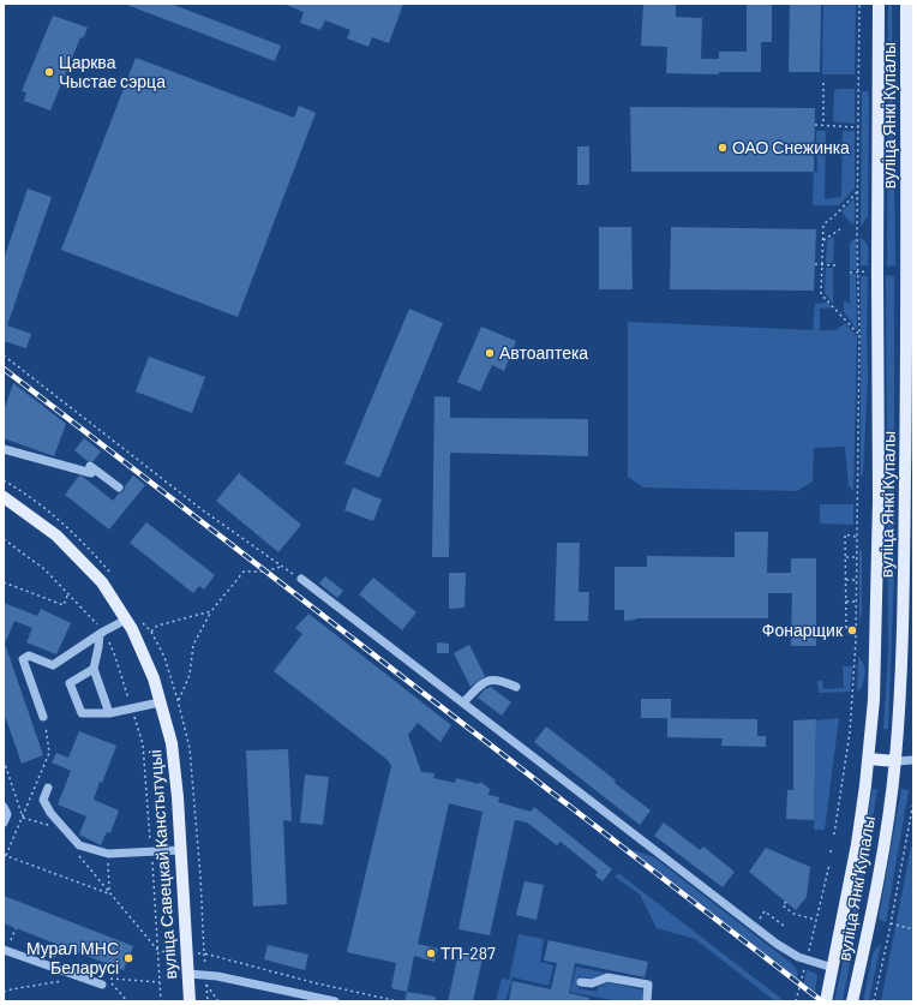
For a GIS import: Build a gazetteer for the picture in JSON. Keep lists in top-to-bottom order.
{
  "streets": {
    "main road": ["вуліца Янкі Купалы", "вуліца Савецкай Канстытуцыі"]
  },
  "places": [
    "Царква Чыстае сэрца",
    "ОАО Снежинка",
    "Автоаптека",
    "Фонарщик",
    "ТП-287",
    "Мурал МНС Беларусі"
  ]
}
